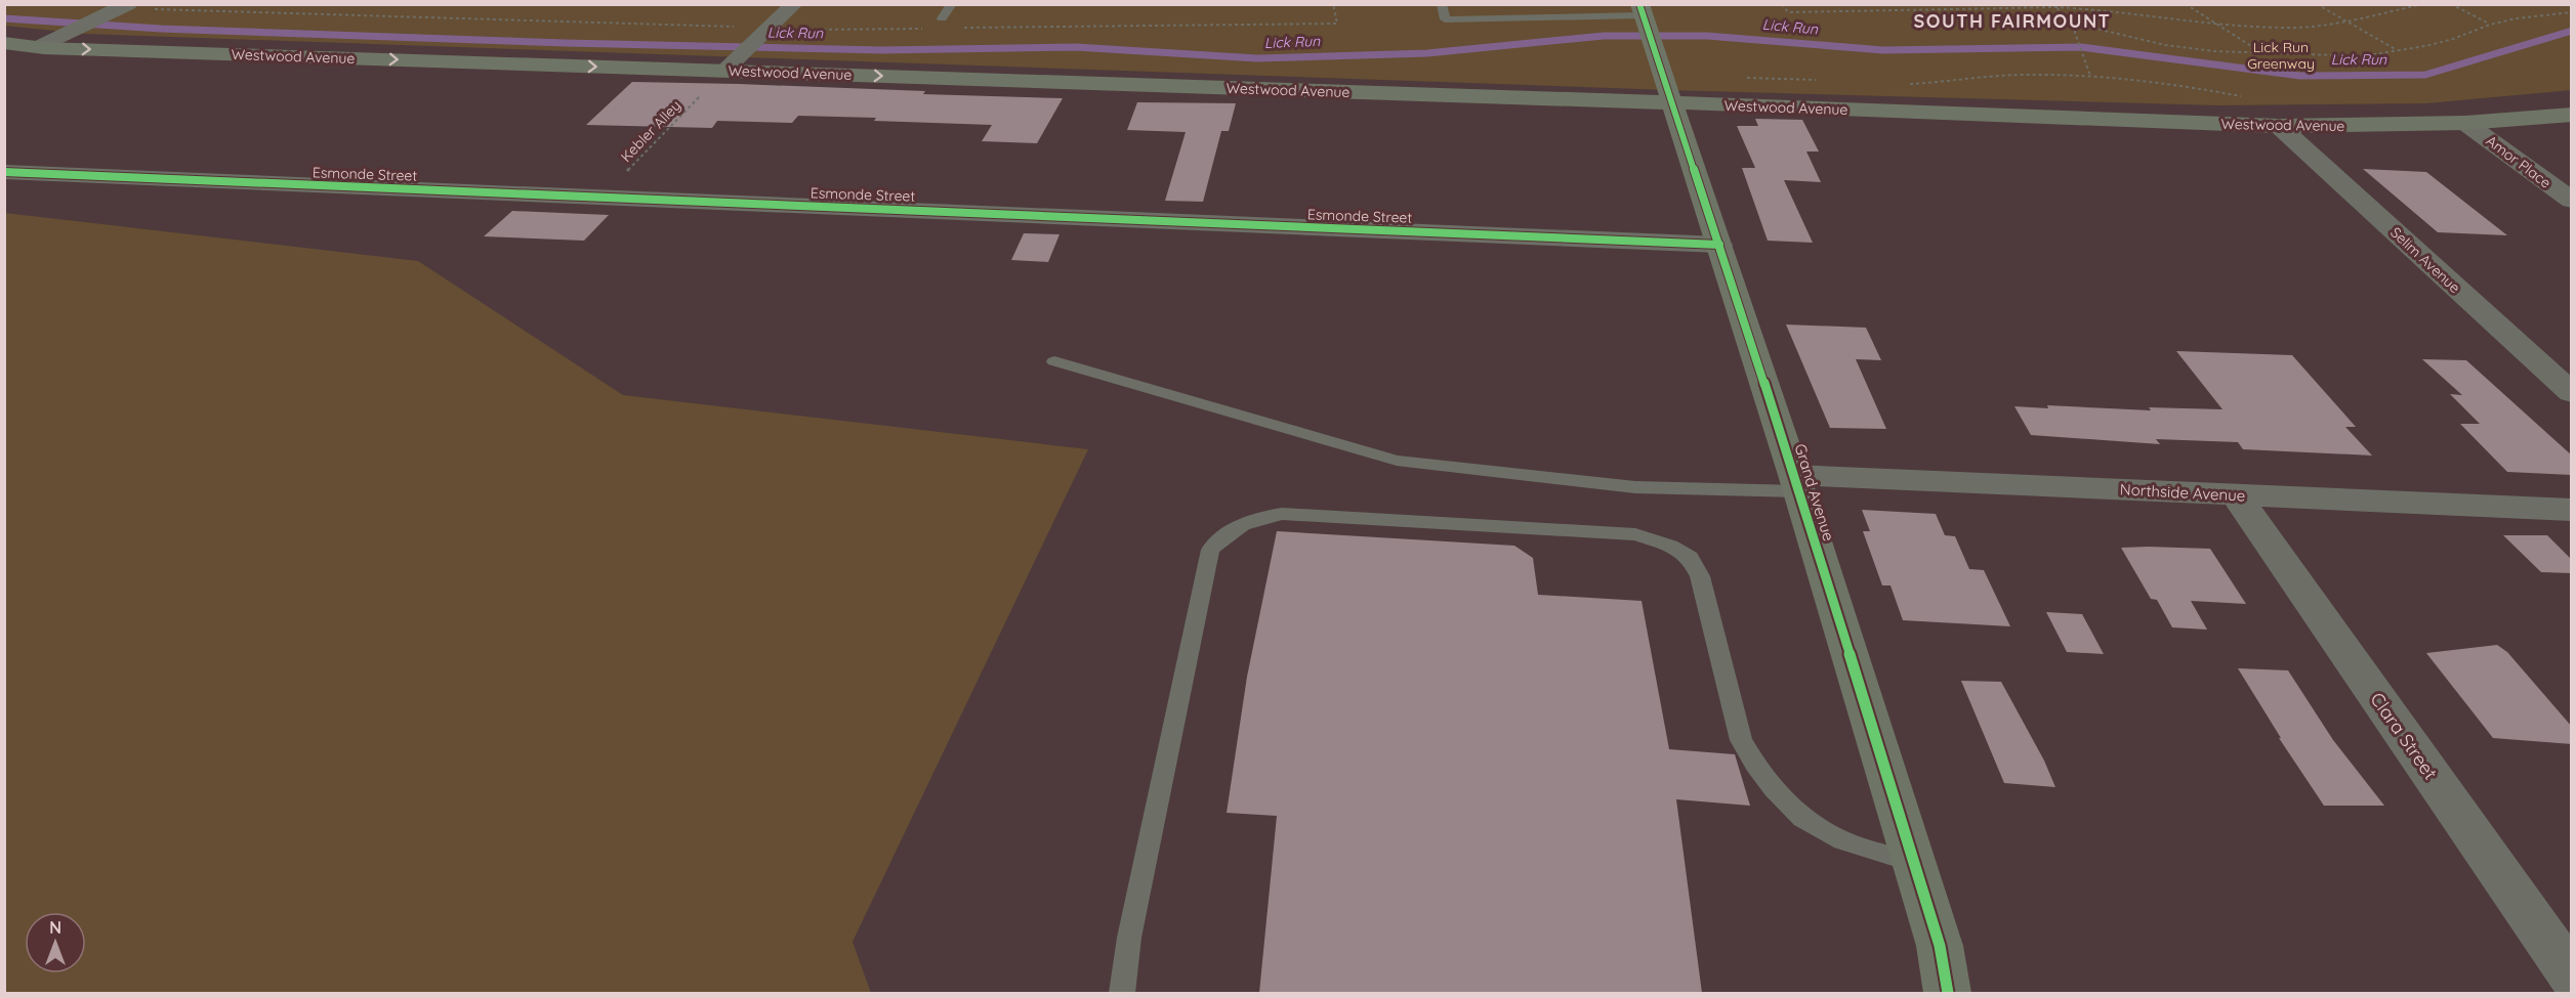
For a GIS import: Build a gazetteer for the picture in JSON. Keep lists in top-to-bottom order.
{
  "streets": {
    "main road": ["Westwood Avenue", "Grand Avenue"],
    "street": [
      "Amor Place",
      "Esmonde Street",
      "Selim Avenue",
      "Northside Avenue",
      "Clara Street"
    ],
    "path": ["Kebler Alley"]
  },
  "crossings": [
    ["Westwood Avenue", "Amor Place"],
    ["Westwood Avenue", "Selim Avenue"],
    ["Westwood Avenue", "Grand Avenue"],
    ["Kebler Alley", "Esmonde Street"],
    ["Esmonde Street", "Grand Avenue"],
    ["Grand Avenue", "Northside Avenue"],
    ["Northside Avenue", "Clara Street"]
  ],
  "one_way": ["Westwood Avenue"],
  "districts": ["SOUTH FAIRMOUNT"],
  "water": ["Lick Run"],
  "parks": ["Lick Run Greenway"],
  "north": "top"
}
